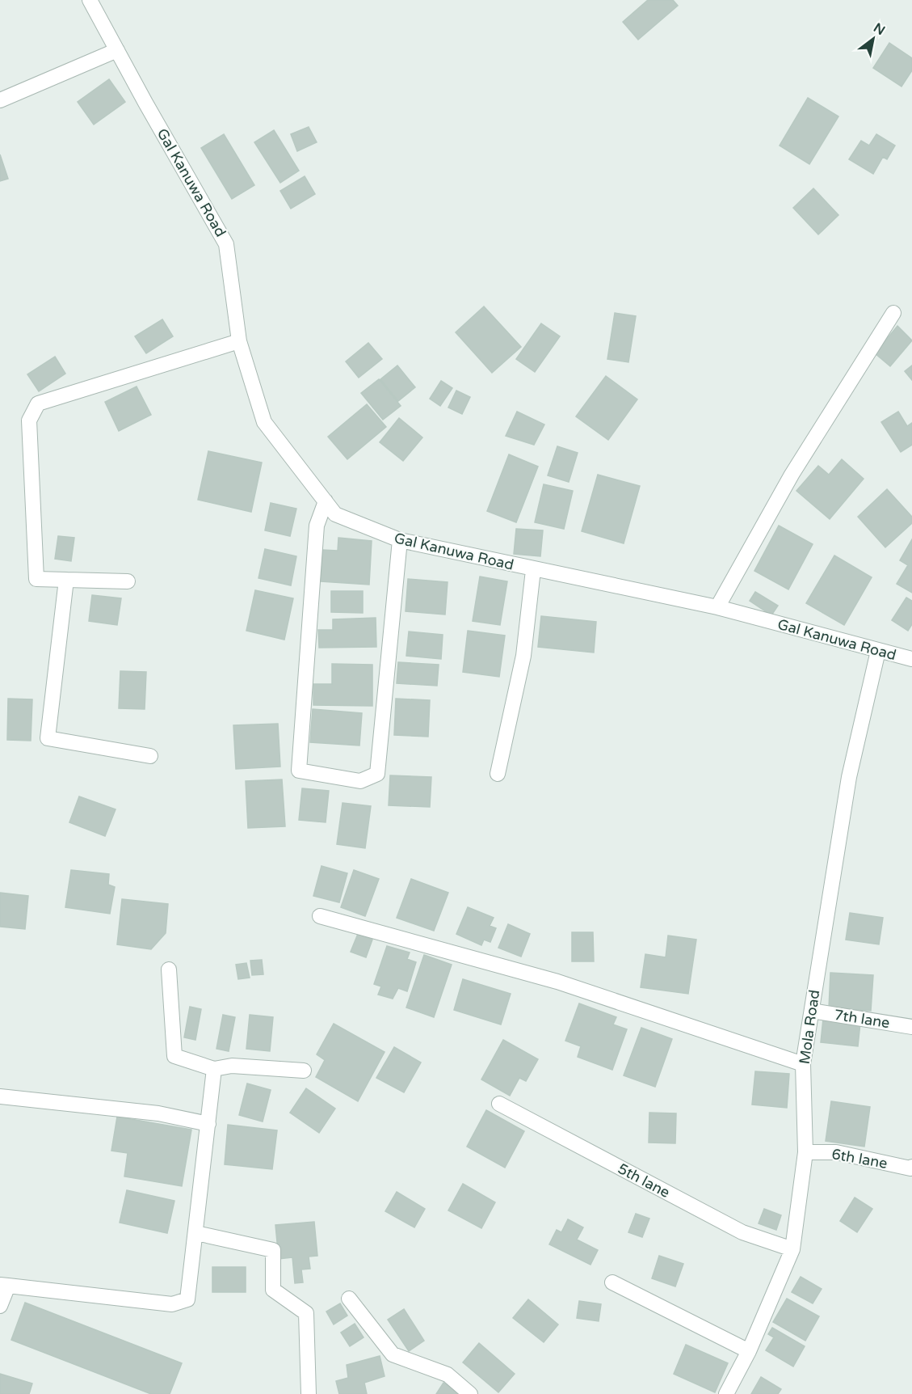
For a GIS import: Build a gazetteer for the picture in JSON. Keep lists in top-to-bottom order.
{
  "streets": {
    "street": [
      "Gal Kanuwa Road",
      "7th lane",
      "Mola Road",
      "6th lane",
      "5th lane"
    ]
  },
  "crossings": [
    ["Gal Kanuwa Road", "Mola Road"],
    ["7th lane", "Mola Road"],
    ["Mola Road", "6th lane"],
    ["Mola Road", "5th lane"]
  ],
  "north": "top right"
}
